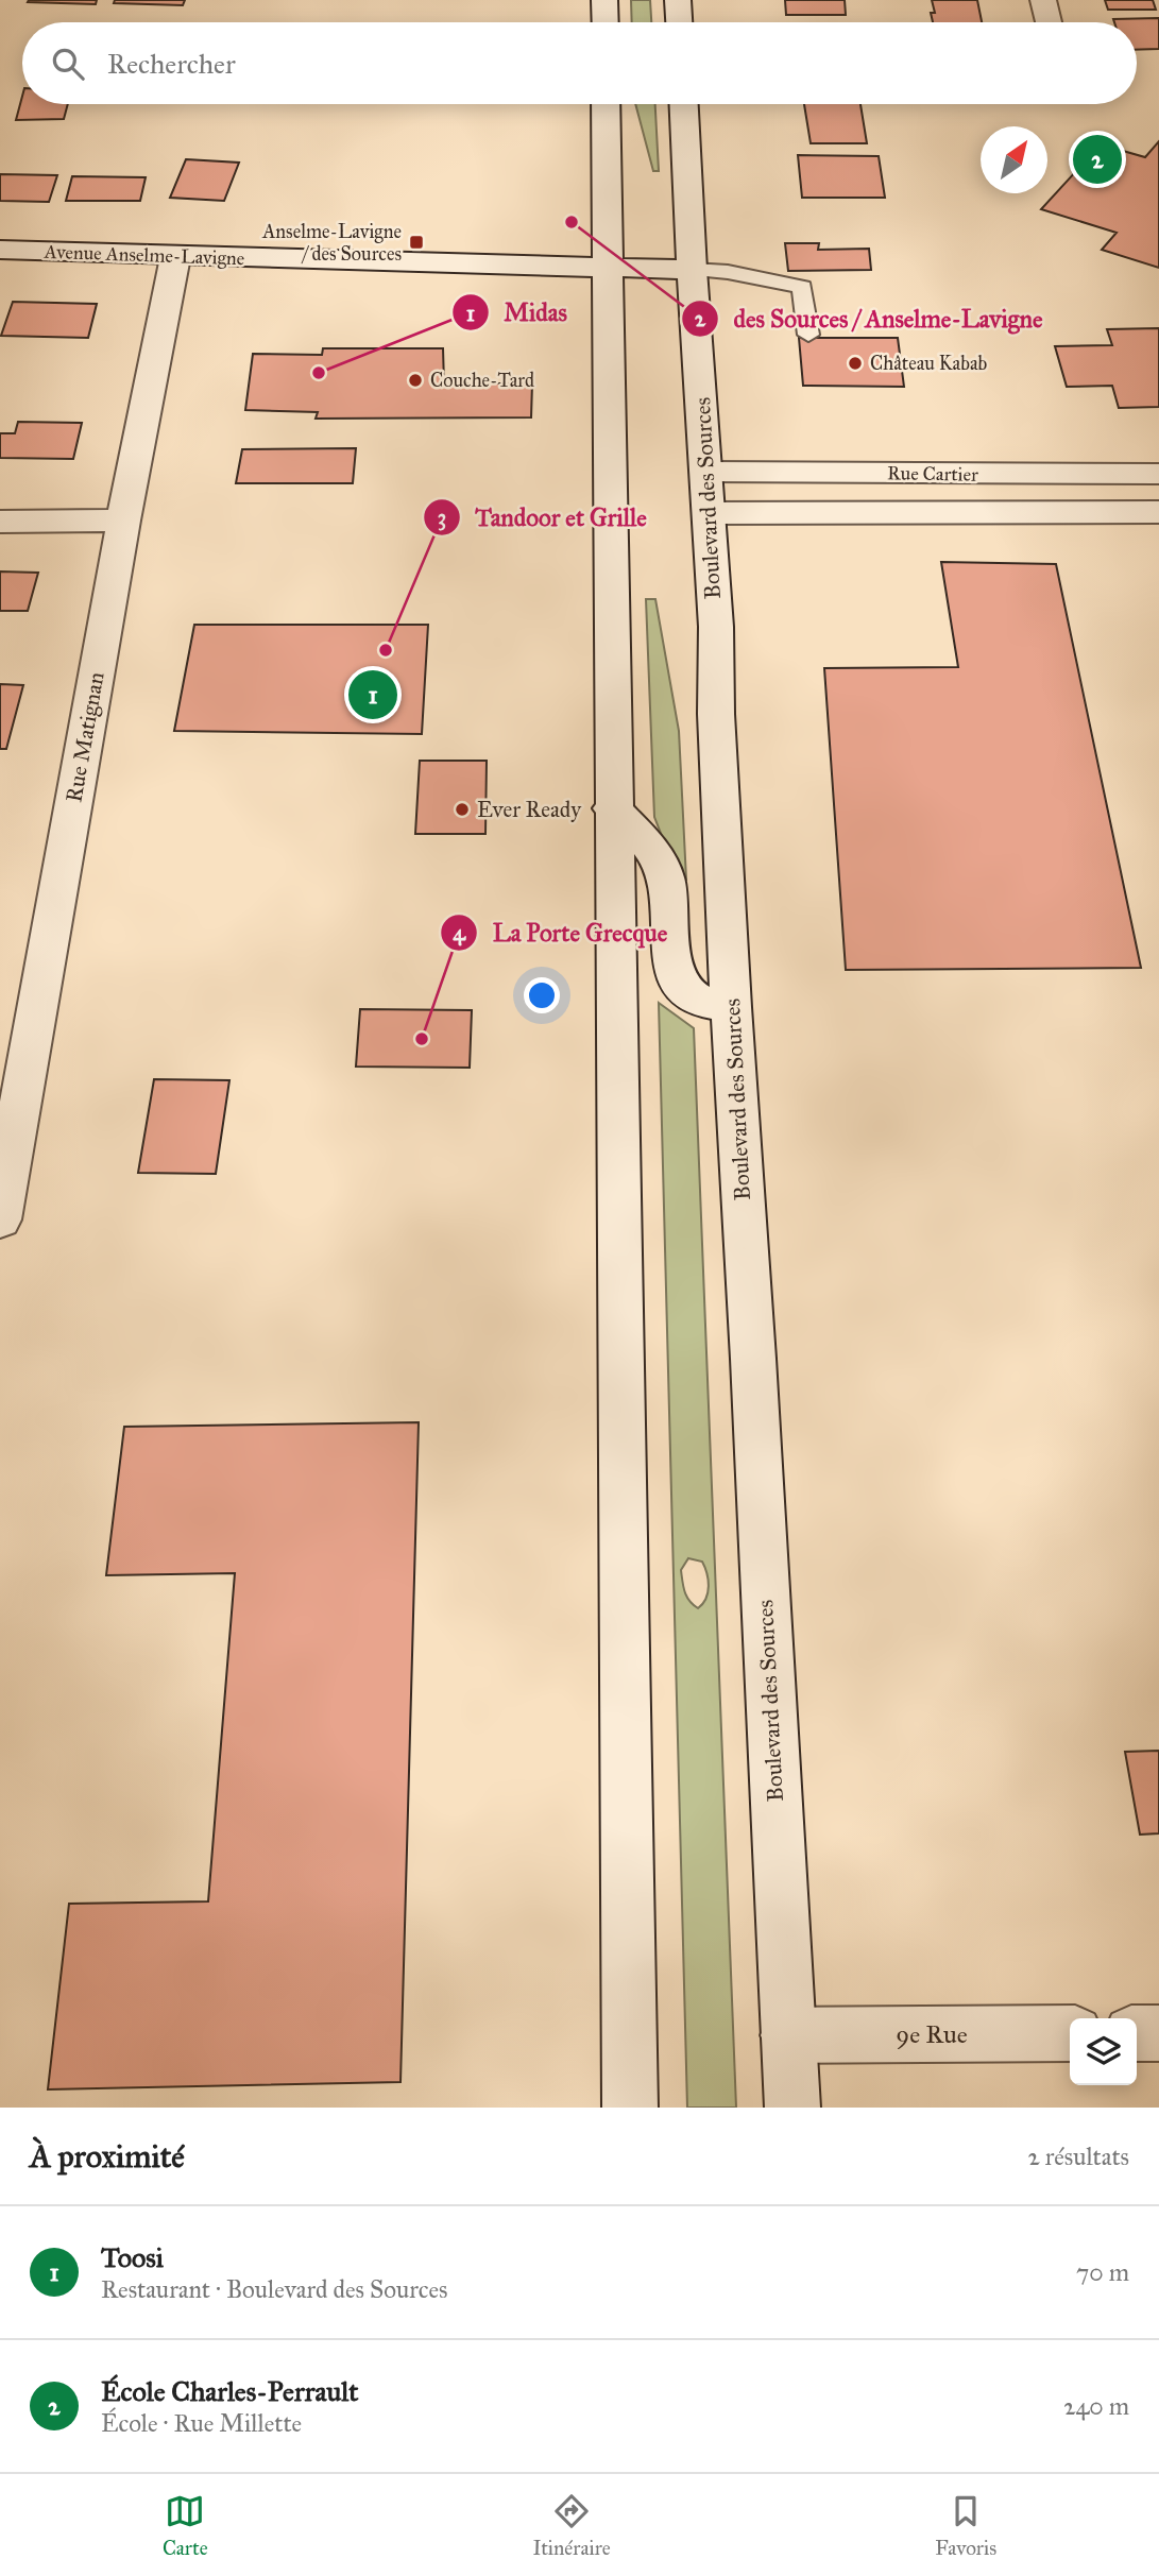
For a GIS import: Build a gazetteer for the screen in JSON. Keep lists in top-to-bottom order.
{
  "streets": {
    "main road": [
      "Avenue Anselme-Lavigne",
      "Rue Cartier",
      "Boulevard des Sources",
      "Rue Matignan",
      "9e Rue"
    ]
  },
  "crossings": [
    ["Avenue Anselme-Lavigne", "Boulevard des Sources"],
    ["Avenue Anselme-Lavigne", "Rue Matignan"],
    ["Rue Cartier", "Boulevard des Sources"],
    ["Boulevard des Sources", "9e Rue"]
  ],
  "places": {
    "other": [
      "des Sources / Anselme-Lavigne",
      "Château Kabab",
      "Midas",
      "Couche-Tard",
      "Tandoor et Grille",
      "Ever Ready",
      "La Porte Grecque"
    ],
    "transit": ["Anselme-Lavigne / des Sources"]
  },
  "north": "top right",
  "page": {
    "search": "Rechercher",
    "pins": ["2", "1"],
    "heading": ["À proximité", "2 résultats"],
    "list": [
      {
        "mark": "1",
        "name": "Toosi",
        "note": "Restaurant · Boulevard des Sources",
        "value": "70 m"
      },
      {
        "mark": "2",
        "name": "École Charles-Perrault",
        "note": "École · Rue Millette",
        "value": "240 m"
      }
    ],
    "nav": ["Carte", "Itinéraire", "Favoris"]
  }
}
